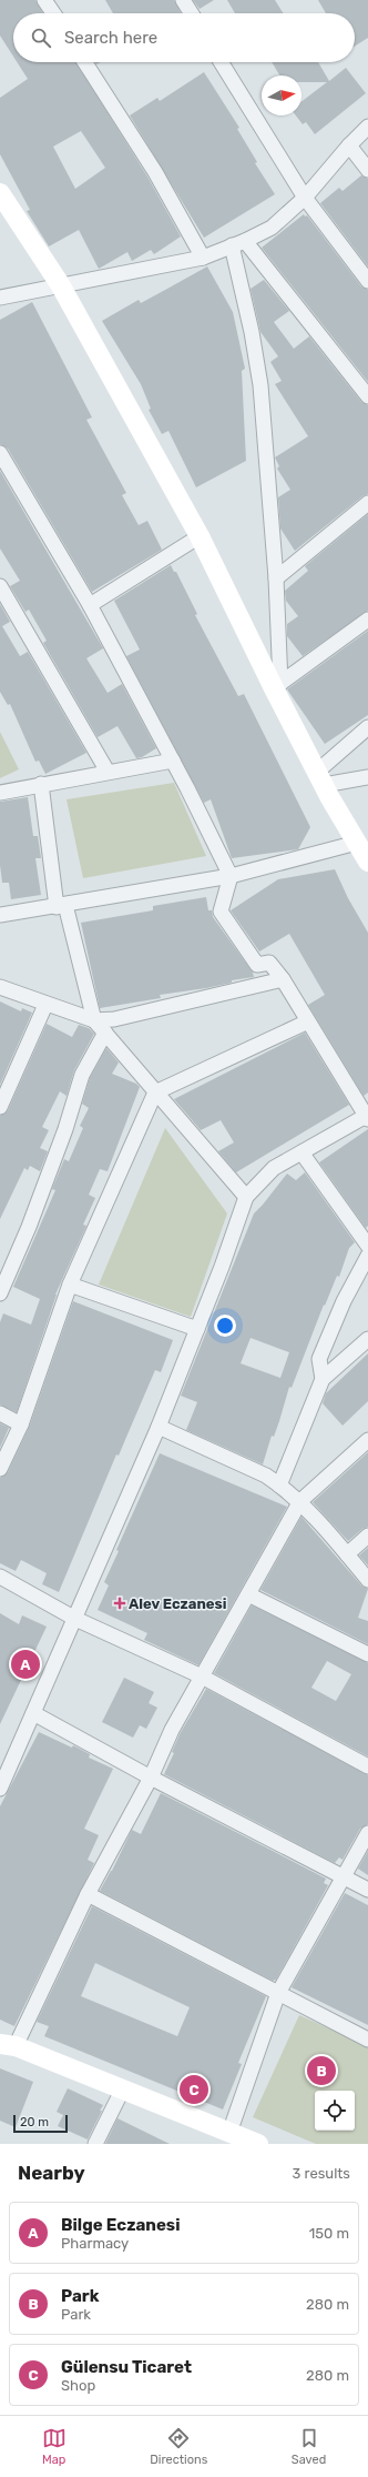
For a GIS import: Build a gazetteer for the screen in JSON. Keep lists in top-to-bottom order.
{
  "places": {
    "health": ["Alev Eczanesi"]
  },
  "scale_bar": "20 m",
  "north": "right",
  "page": {
    "search": "Search here",
    "pins": ["A", "B", "C"],
    "scale": "20 m",
    "heading": ["Nearby", "3 results"],
    "list": [
      {
        "mark": "A",
        "name": "Bilge Eczanesi",
        "note": "Pharmacy",
        "value": "150 m"
      },
      {
        "mark": "B",
        "name": "Park",
        "note": "Park",
        "value": "280 m"
      },
      {
        "mark": "C",
        "name": "Gülensu Ticaret",
        "note": "Shop",
        "value": "280 m"
      }
    ],
    "nav": ["Map", "Directions", "Saved"]
  }
}
